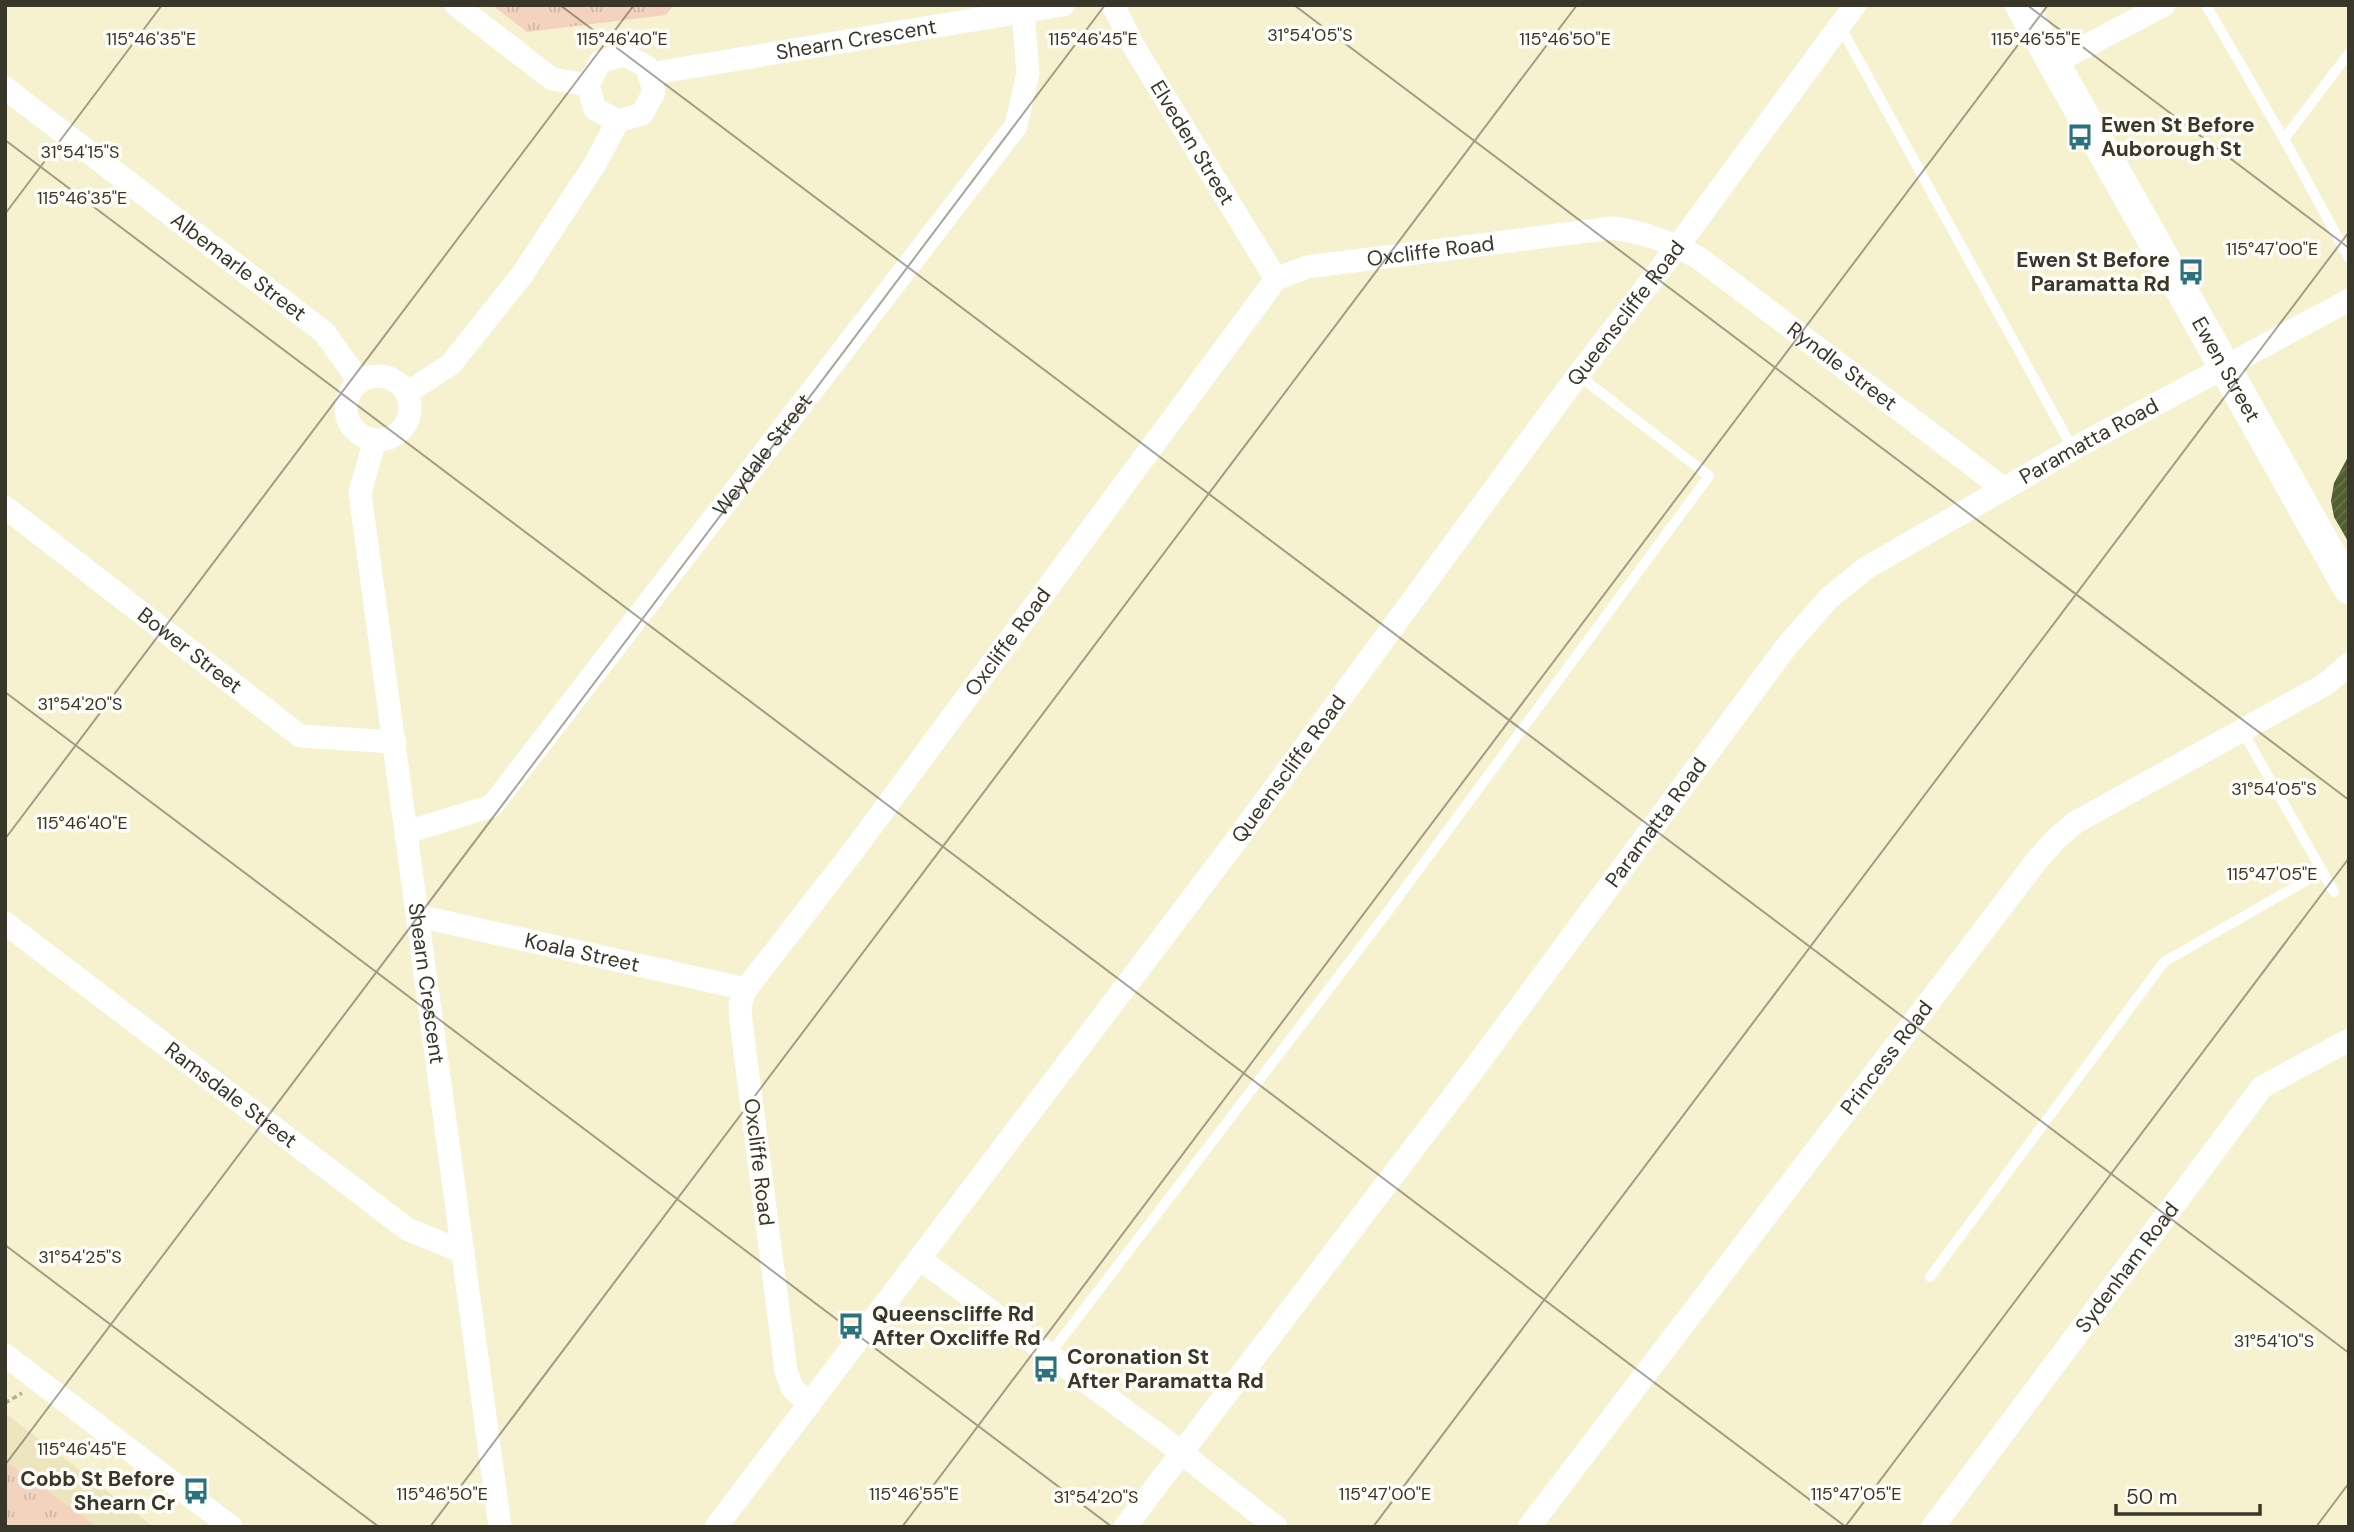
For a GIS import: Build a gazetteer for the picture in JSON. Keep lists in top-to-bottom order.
{
  "streets": {
    "main road": ["Ewen Street"],
    "street": [
      "Shearn Crescent",
      "Elveden Street",
      "Oxcliffe Road",
      "Albemarle Street",
      "Queenscliffe Road",
      "Ryndle Street",
      "Paramatta Road",
      "Weydale Street",
      "Bower Street",
      "Koala Street",
      "Princess Road",
      "Ramsdale Street",
      "Sydenham Road"
    ]
  },
  "crossings": [
    ["Shearn Crescent", "Albemarle Street"],
    ["Shearn Crescent", "Weydale Street"],
    ["Shearn Crescent", "Bower Street"],
    ["Shearn Crescent", "Koala Street"],
    ["Shearn Crescent", "Ramsdale Street"],
    ["Elveden Street", "Oxcliffe Road"],
    ["Oxcliffe Road", "Queenscliffe Road"],
    ["Oxcliffe Road", "Ryndle Street"],
    ["Oxcliffe Road", "Koala Street"],
    ["Queenscliffe Road", "Ryndle Street"],
    ["Ryndle Street", "Paramatta Road"],
    ["Ewen Street", "Paramatta Road"]
  ],
  "places": {
    "bus stop": [
      "Ewen St Before Auborough St",
      "Ewen St Before Paramatta Rd",
      "Queenscliffe Rd After Oxcliffe Rd",
      "Coronation St After Paramatta Rd",
      "Cobb St Before Shearn Cr"
    ]
  },
  "scale_bar": "50 m",
  "coordinates": [
    "31°54'05\"S",
    "115°46'35\"E",
    "115°46'40\"E",
    "115°46'45\"E",
    "115°46'50\"E",
    "115°46'55\"E",
    "31°54'15\"S",
    "115°47'00\"E",
    "31°54'20\"S",
    "115°47'05\"E",
    "31°54'25\"S",
    "31°54'10\"S"
  ]
}
